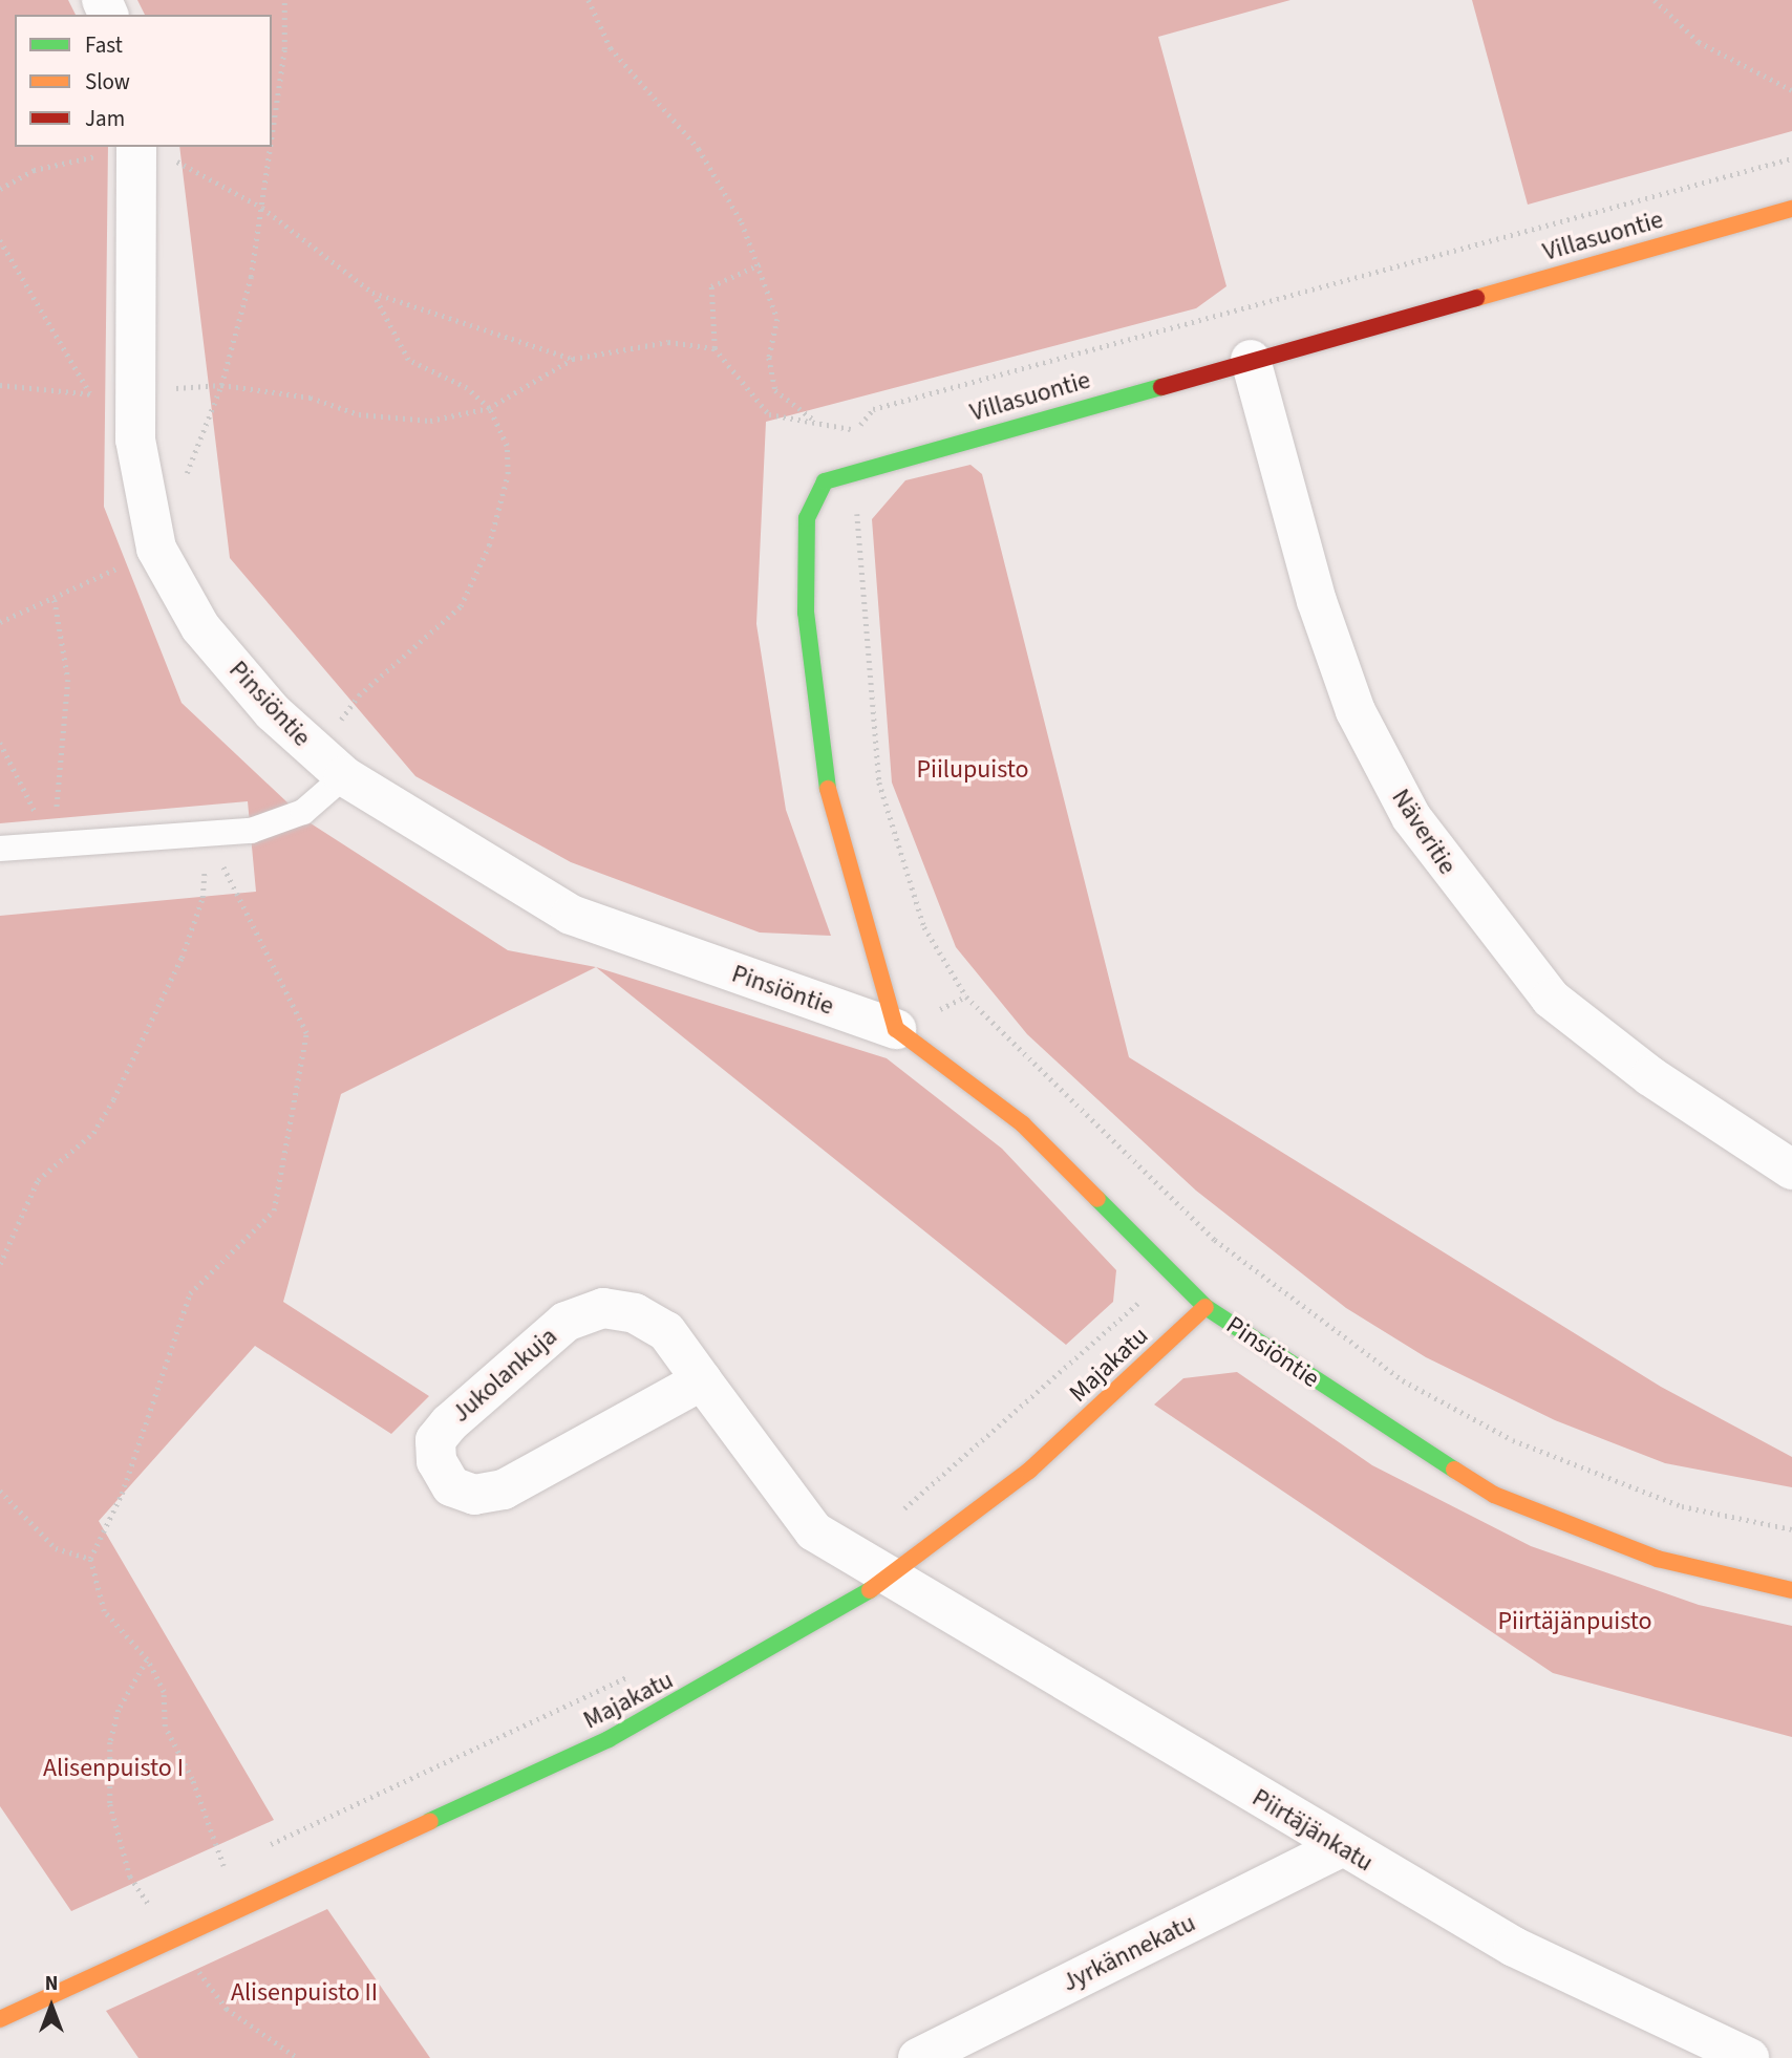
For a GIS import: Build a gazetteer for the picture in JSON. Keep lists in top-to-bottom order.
{
  "streets": {
    "street": [
      "Villasuontie",
      "Pinsiöntie",
      "Näveritie",
      "Majakatu",
      "Jukolankuja",
      "Piirtäjänkatu",
      "Jyrkännekatu"
    ]
  },
  "crossings": [
    ["Villasuontie", "Pinsiöntie"],
    ["Villasuontie", "Näveritie"],
    ["Pinsiöntie", "Majakatu"],
    ["Majakatu", "Jukolankuja"],
    ["Majakatu", "Piirtäjänkatu"],
    ["Jukolankuja", "Piirtäjänkatu"],
    ["Piirtäjänkatu", "Jyrkännekatu"]
  ],
  "parks": [
    "Piilupuisto",
    "Piirtäjänpuisto",
    "Alisenpuisto I",
    "Alisenpuisto II"
  ],
  "legend": ["Fast", "Slow", "Jam"],
  "north": "top"
}
